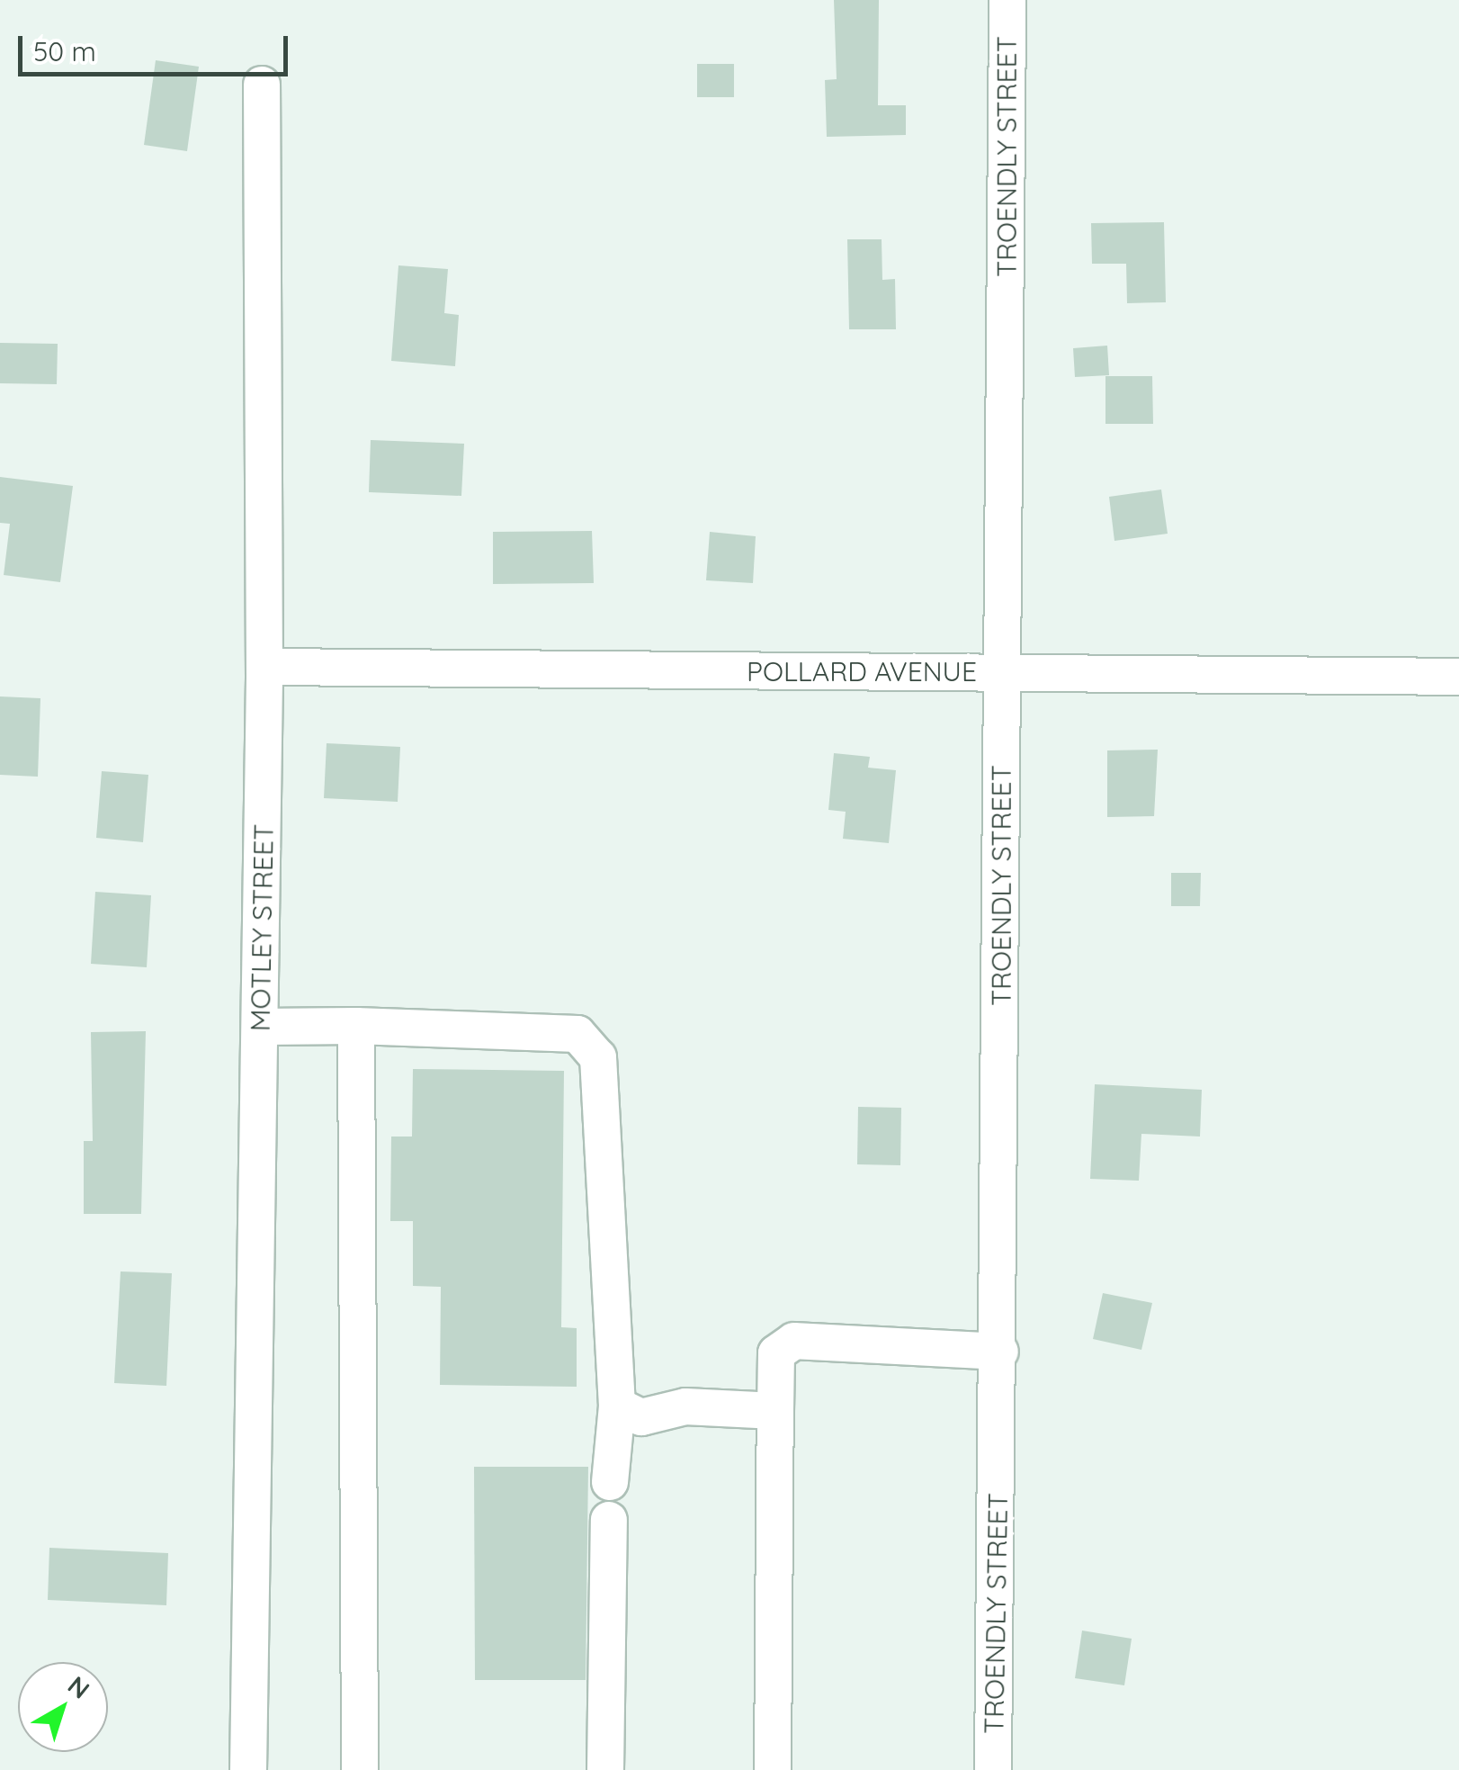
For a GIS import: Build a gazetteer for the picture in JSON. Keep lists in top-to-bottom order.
{
  "streets": {
    "street": ["TROENDLY STREET", "POLLARD AVENUE", "MOTLEY STREET"]
  },
  "crossings": [
    ["TROENDLY STREET", "POLLARD AVENUE"],
    ["POLLARD AVENUE", "MOTLEY STREET"]
  ],
  "scale_bar": "50 m",
  "north": "top right"
}
